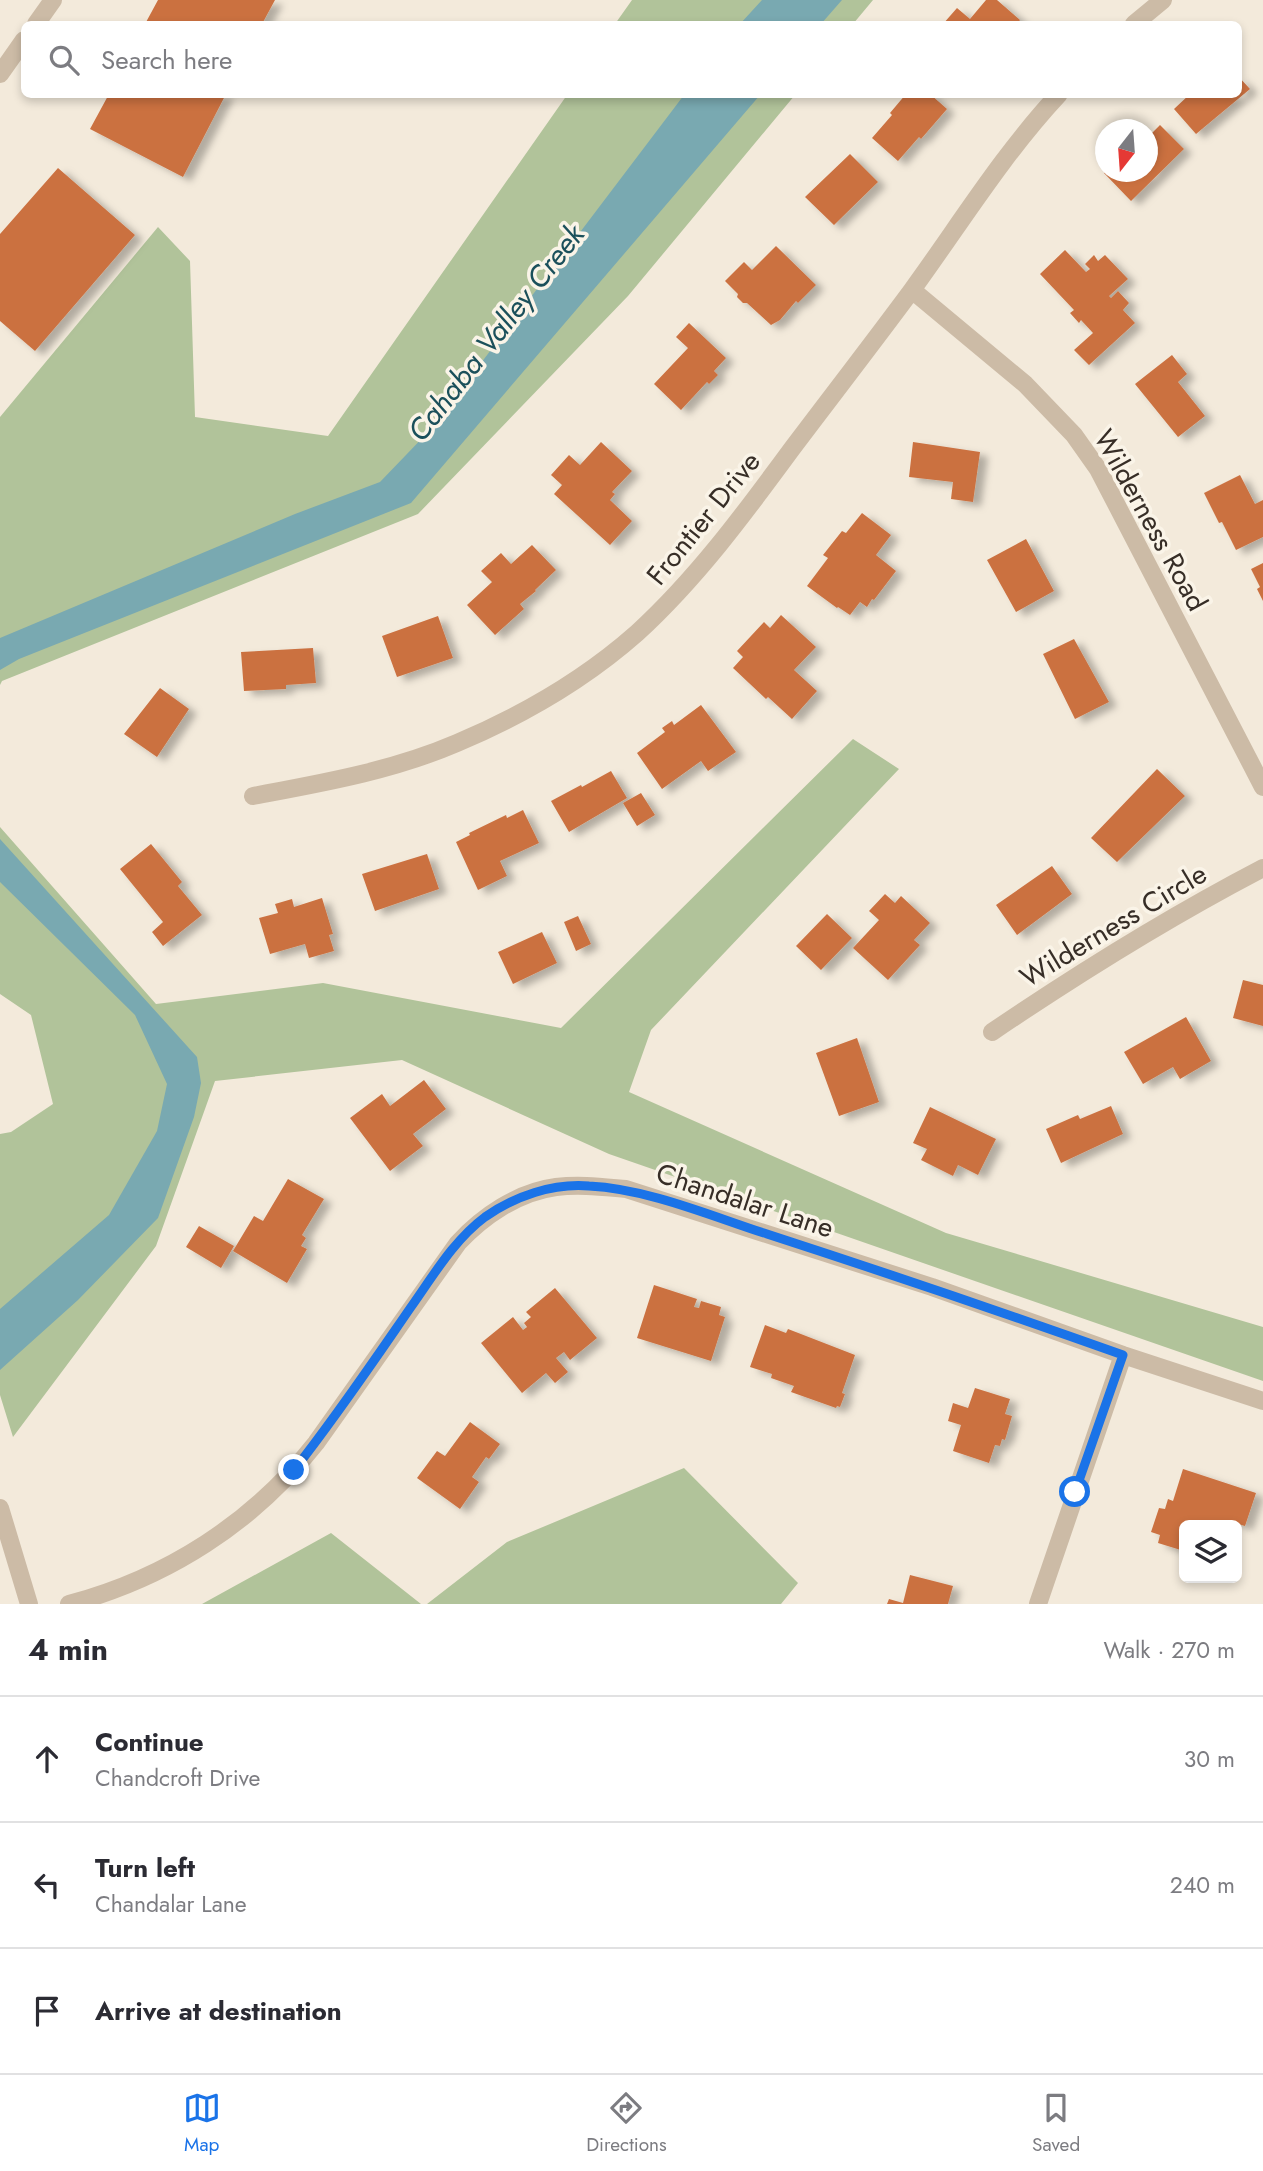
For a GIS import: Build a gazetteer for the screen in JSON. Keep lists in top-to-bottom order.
{
  "streets": {
    "street": [
      "Frontier Drive",
      "Wilderness Road",
      "Wilderness Circle",
      "Chandalar Lane"
    ]
  },
  "crossings": [
    ["Frontier Drive", "Wilderness Road"]
  ],
  "water": ["Cahaba Valley Creek"],
  "north": "bottom",
  "page": {
    "search": "Search here",
    "heading": ["4 min", "Walk · 270 m"],
    "list": [
      ["Continue", "Chandcroft Drive", "30 m"],
      ["Turn left", "Chandalar Lane", "240 m"],
      "Arrive at destination"
    ],
    "nav": ["Map", "Directions", "Saved"]
  }
}
